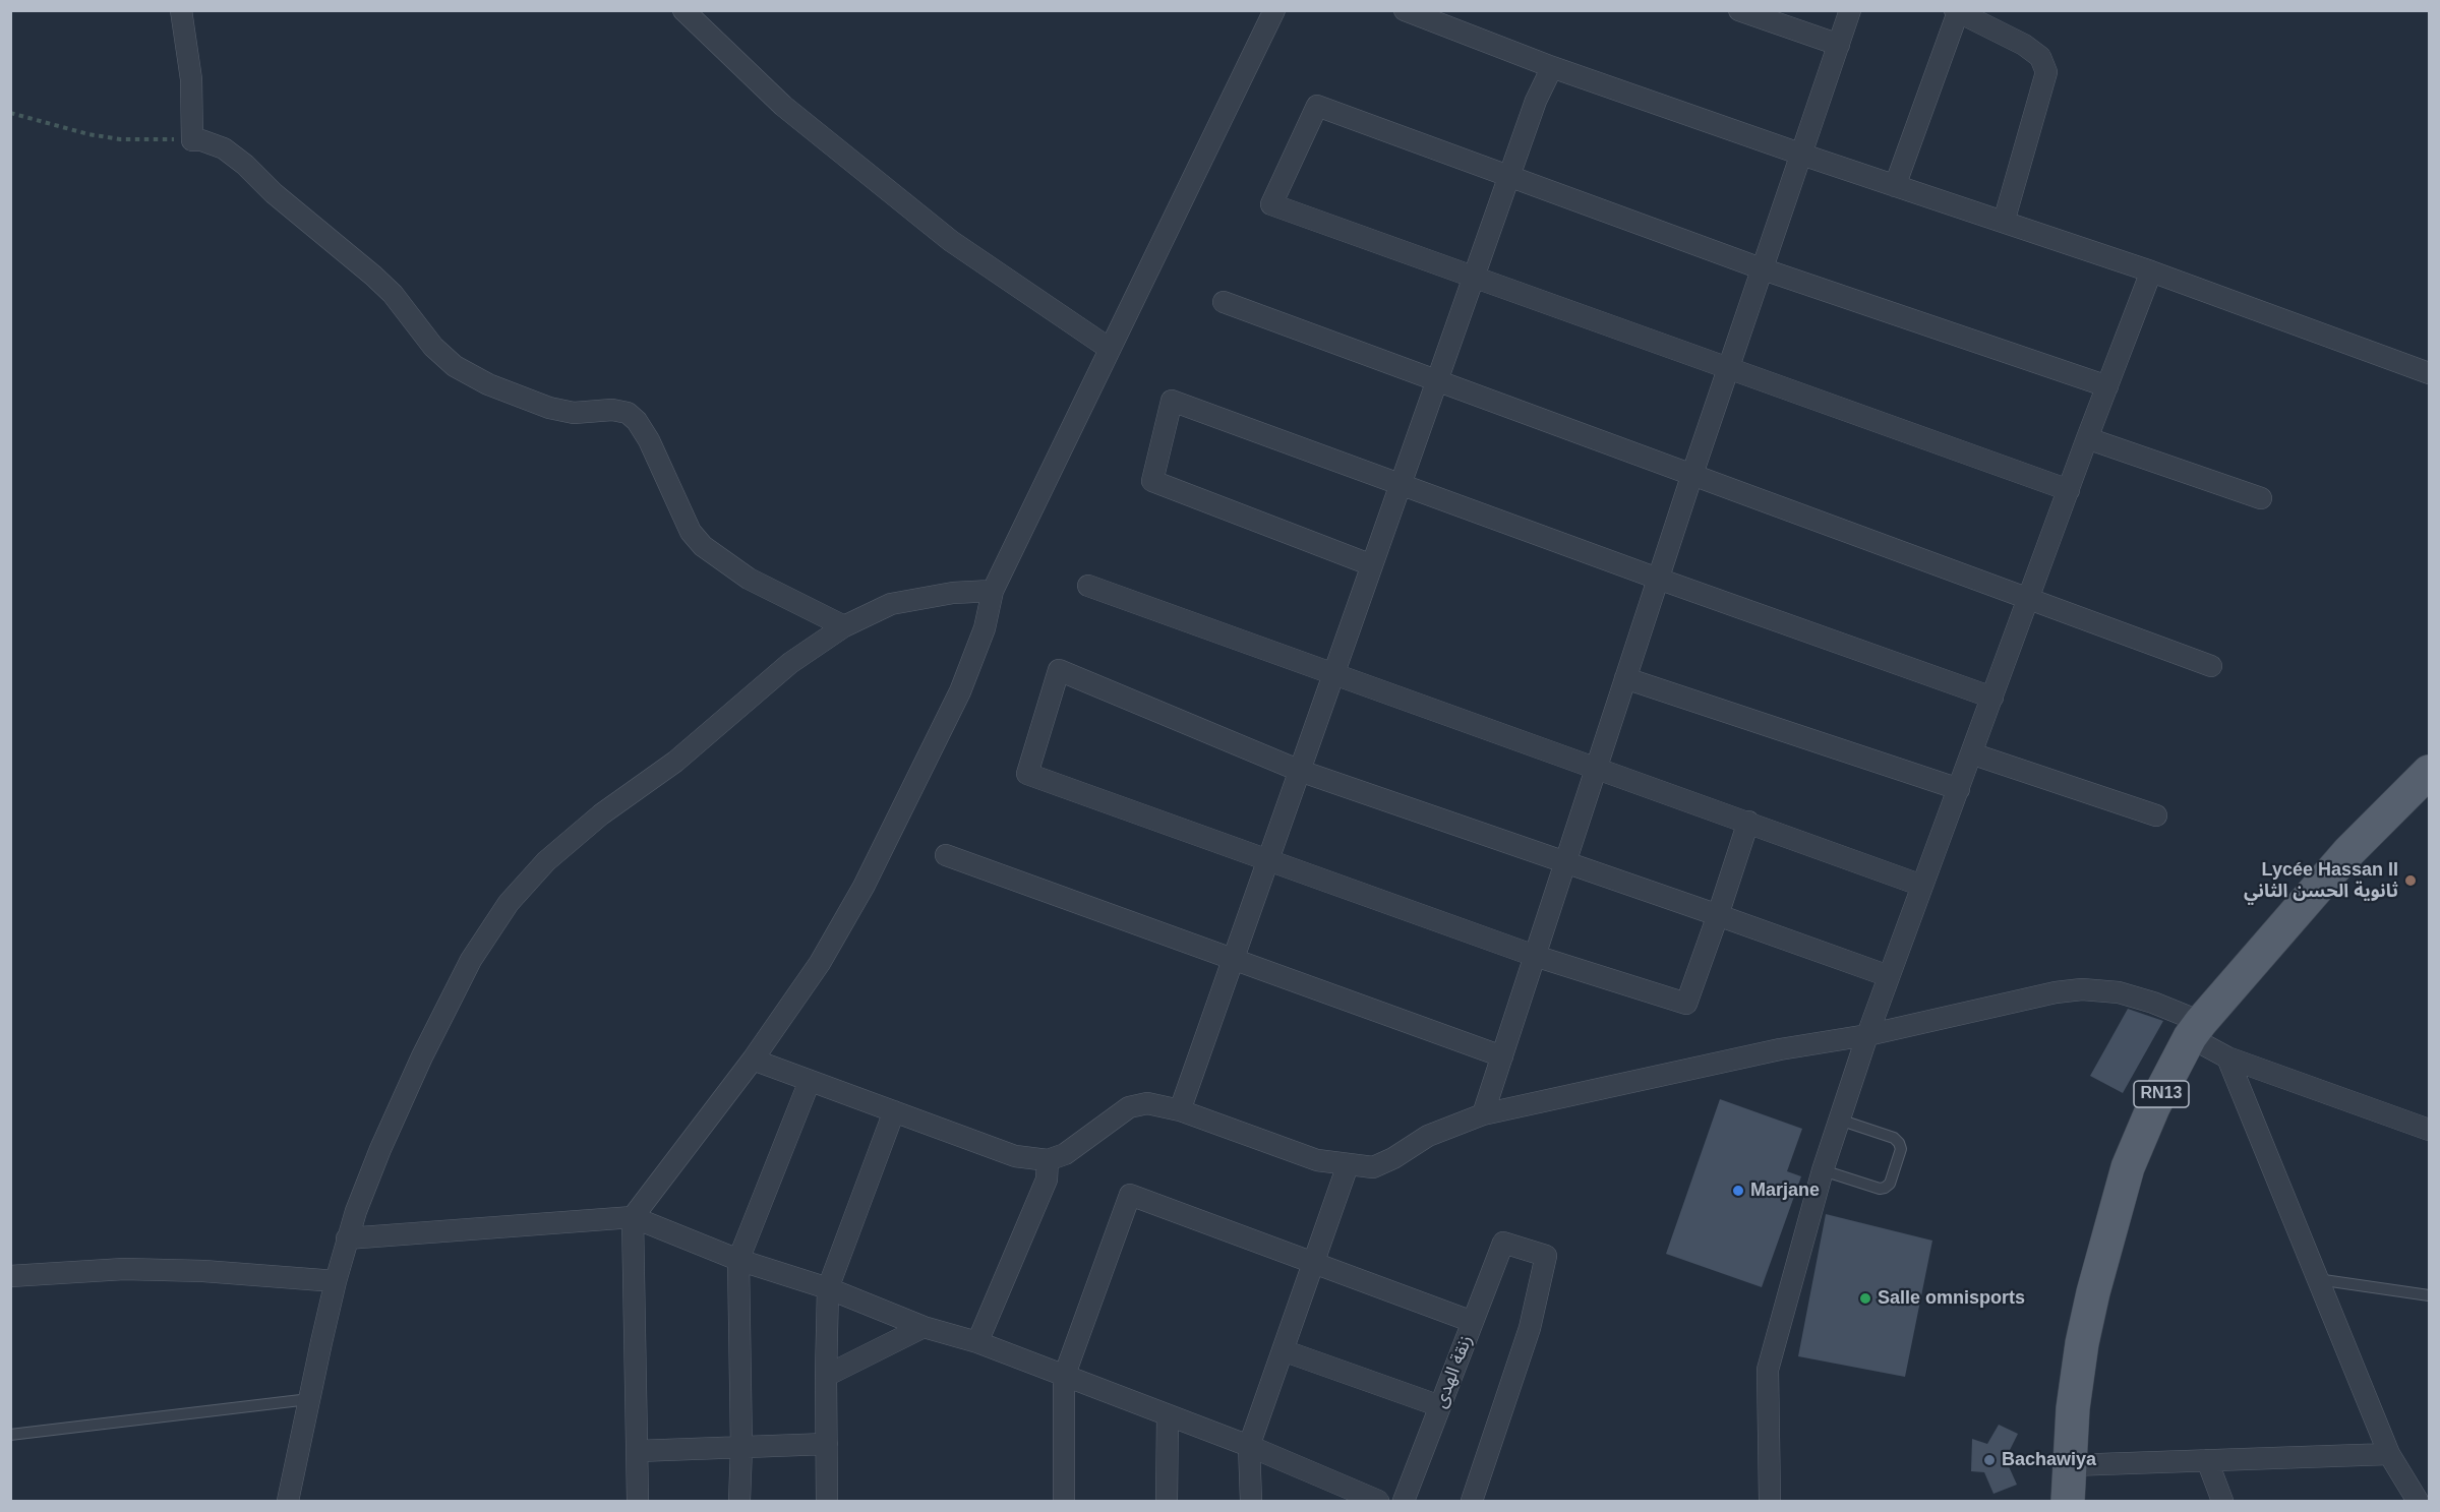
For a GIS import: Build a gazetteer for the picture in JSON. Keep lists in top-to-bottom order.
{
  "streets": {
    "main road": ["RN13"],
    "street": ["زنقة الهدى"]
  },
  "places": [
    "Lycée Hassan II ثانوية الحسن الثاني",
    "Marjane",
    "Salle omnisports",
    "Bachawiya"
  ]
}
